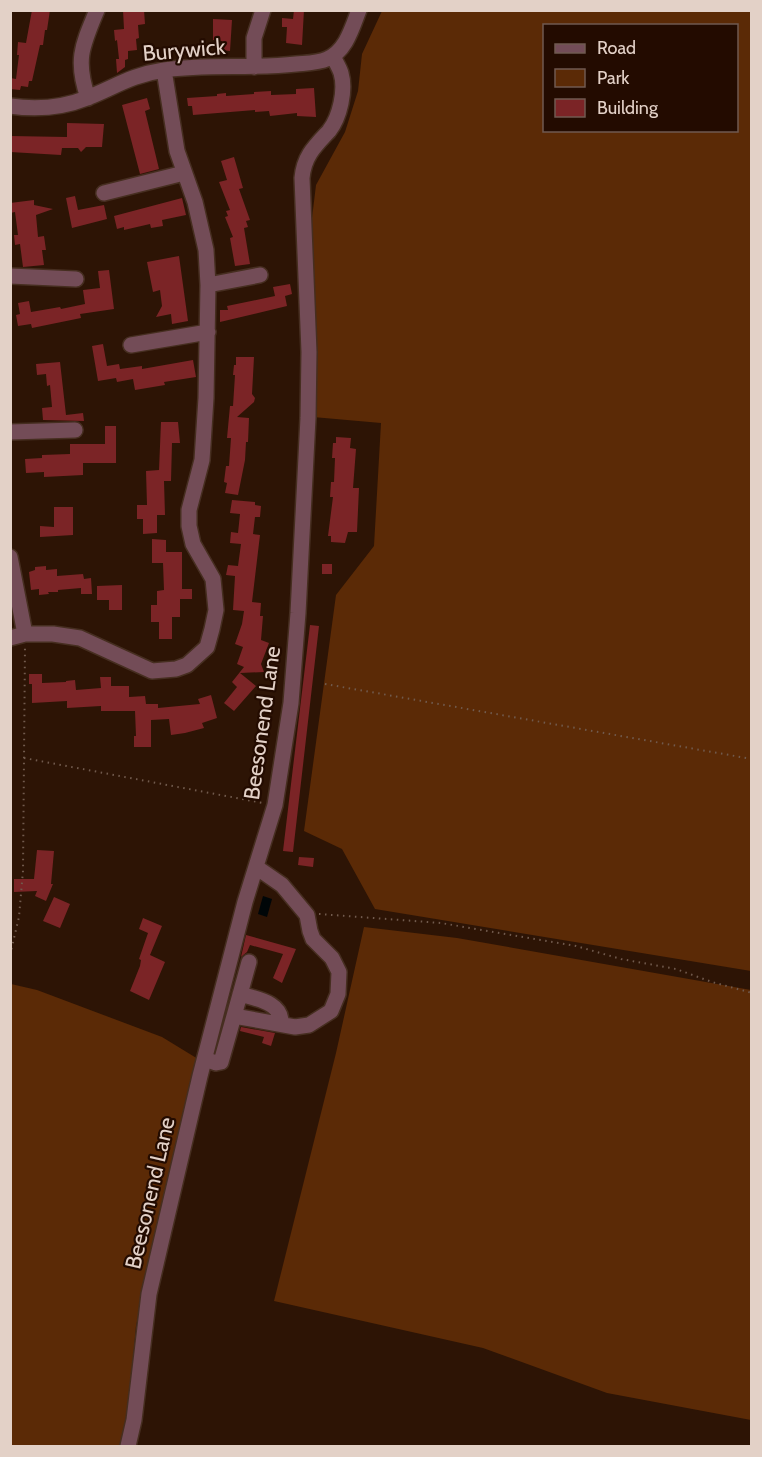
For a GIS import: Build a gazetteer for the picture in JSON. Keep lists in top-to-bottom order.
{
  "streets": {
    "street": ["Burywick", "Beesonend Lane"]
  },
  "crossings": [
    ["Burywick", "Beesonend Lane"]
  ],
  "legend": ["Road", "Park", "Building"]
}
